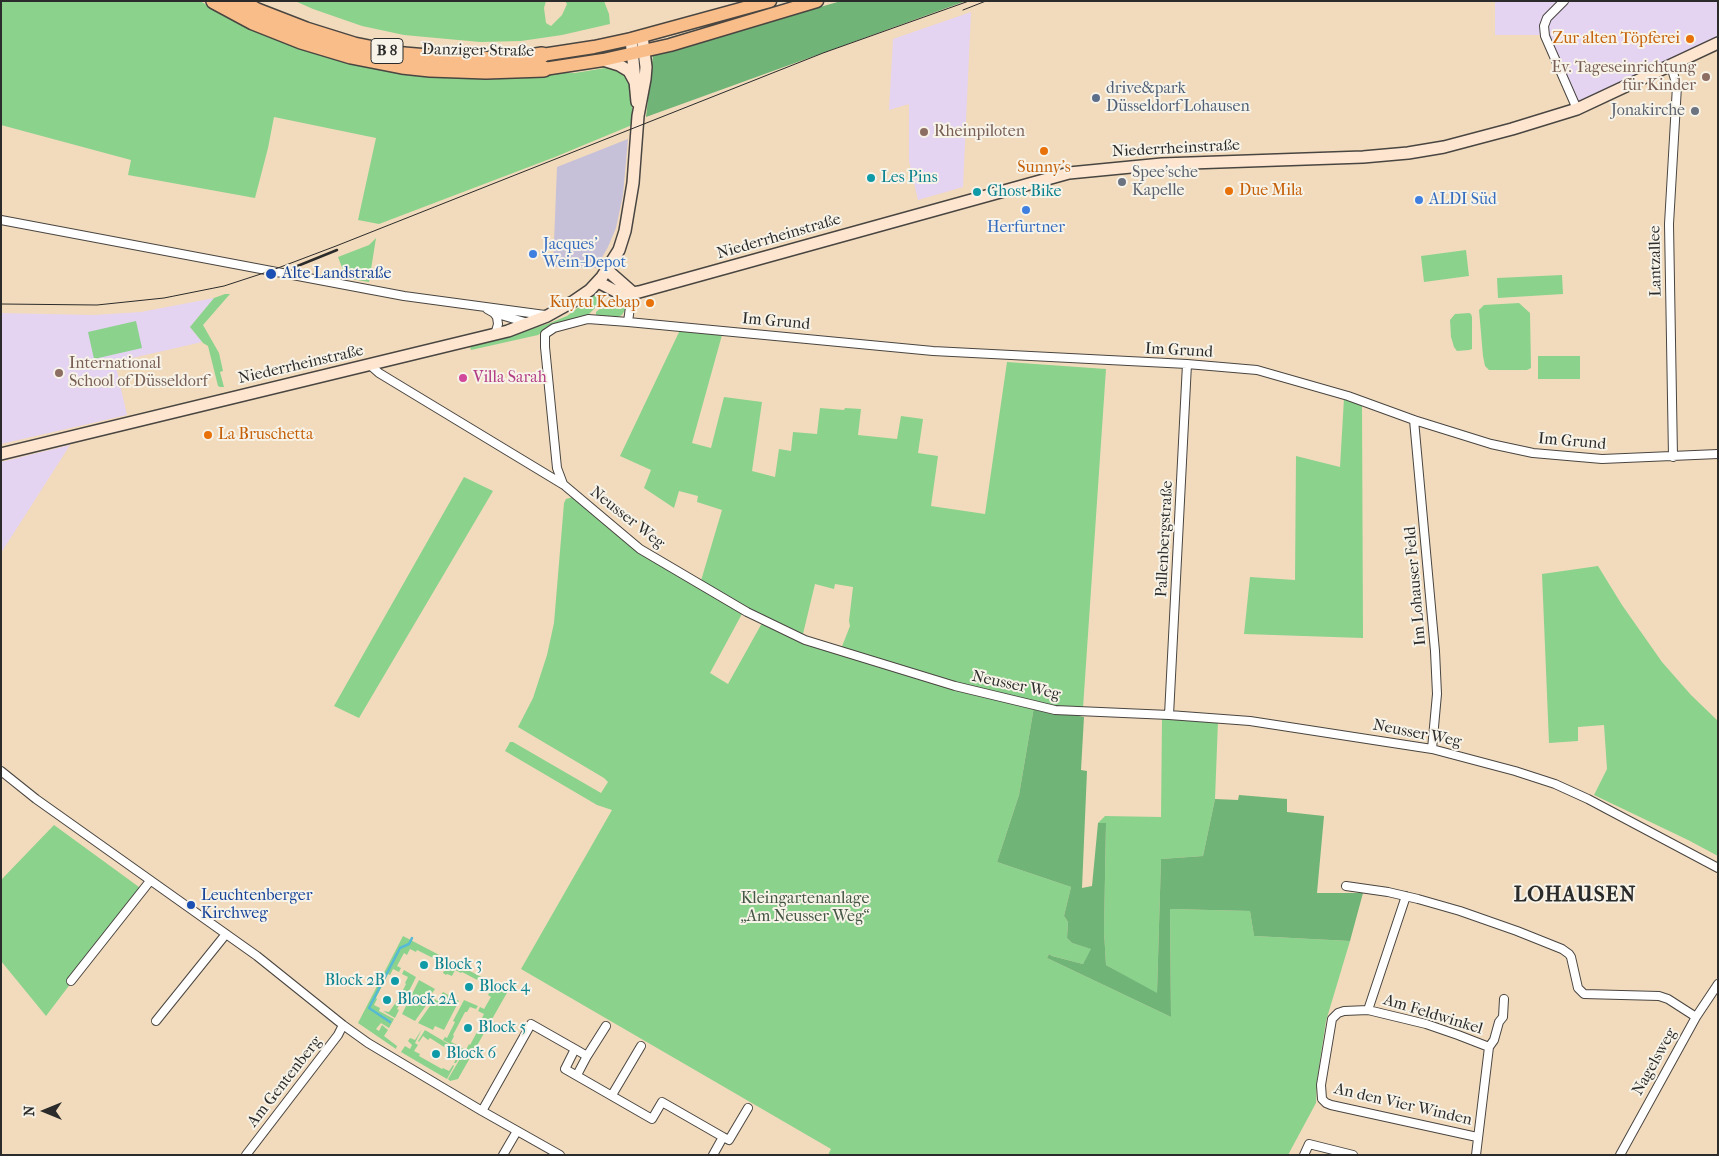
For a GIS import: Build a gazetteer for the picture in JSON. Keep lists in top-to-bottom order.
{
  "streets": {
    "highway": ["B 8", "Danziger Straße"],
    "street": [
      "Niederrheinstraße",
      "Lantzallee",
      "Im Grund",
      "Neusser Weg",
      "Pallenbergstraße",
      "Im Lohauser Feld",
      "Am Feldwinkel",
      "Nagelsweg",
      "Am Gentenberg",
      "An den Vier Winden"
    ]
  },
  "crossings": [
    ["Niederrheinstraße", "Lantzallee"],
    ["Niederrheinstraße", "Neusser Weg"],
    ["Lantzallee", "Im Grund"],
    ["Im Grund", "Pallenbergstraße"],
    ["Im Grund", "Im Lohauser Feld"],
    ["Neusser Weg", "Pallenbergstraße"],
    ["Neusser Weg", "Im Lohauser Feld"],
    ["Am Feldwinkel", "An den Vier Winden"]
  ],
  "districts": ["LOHAUSEN"],
  "parks": ["Kleingartenanlage „Am Neusser Weg“"],
  "places": [
    "Zur alten Töpferei",
    "Ev. Tageseinrichtung für Kinder",
    "drive&park Düsseldorf Lohausen",
    "Jonakirche",
    "Rheinpiloten",
    "Sunny's",
    "Les Pins",
    "Spee'sche Kapelle",
    "Due Mila",
    "Ghost Bike",
    "ALDI Süd",
    "Herfurtner",
    "Jacques’ Wein-Depot",
    "Alte Landstraße",
    "Kuytu Kebap",
    "International School of Düsseldorf",
    "Villa Sarah",
    "La Bruschetta",
    "Leuchtenberger Kirchweg",
    "Block 3",
    "Block 2B",
    "Block 4",
    "Block 2A",
    "Block 5",
    "Block 6"
  ],
  "north": "left"
}
